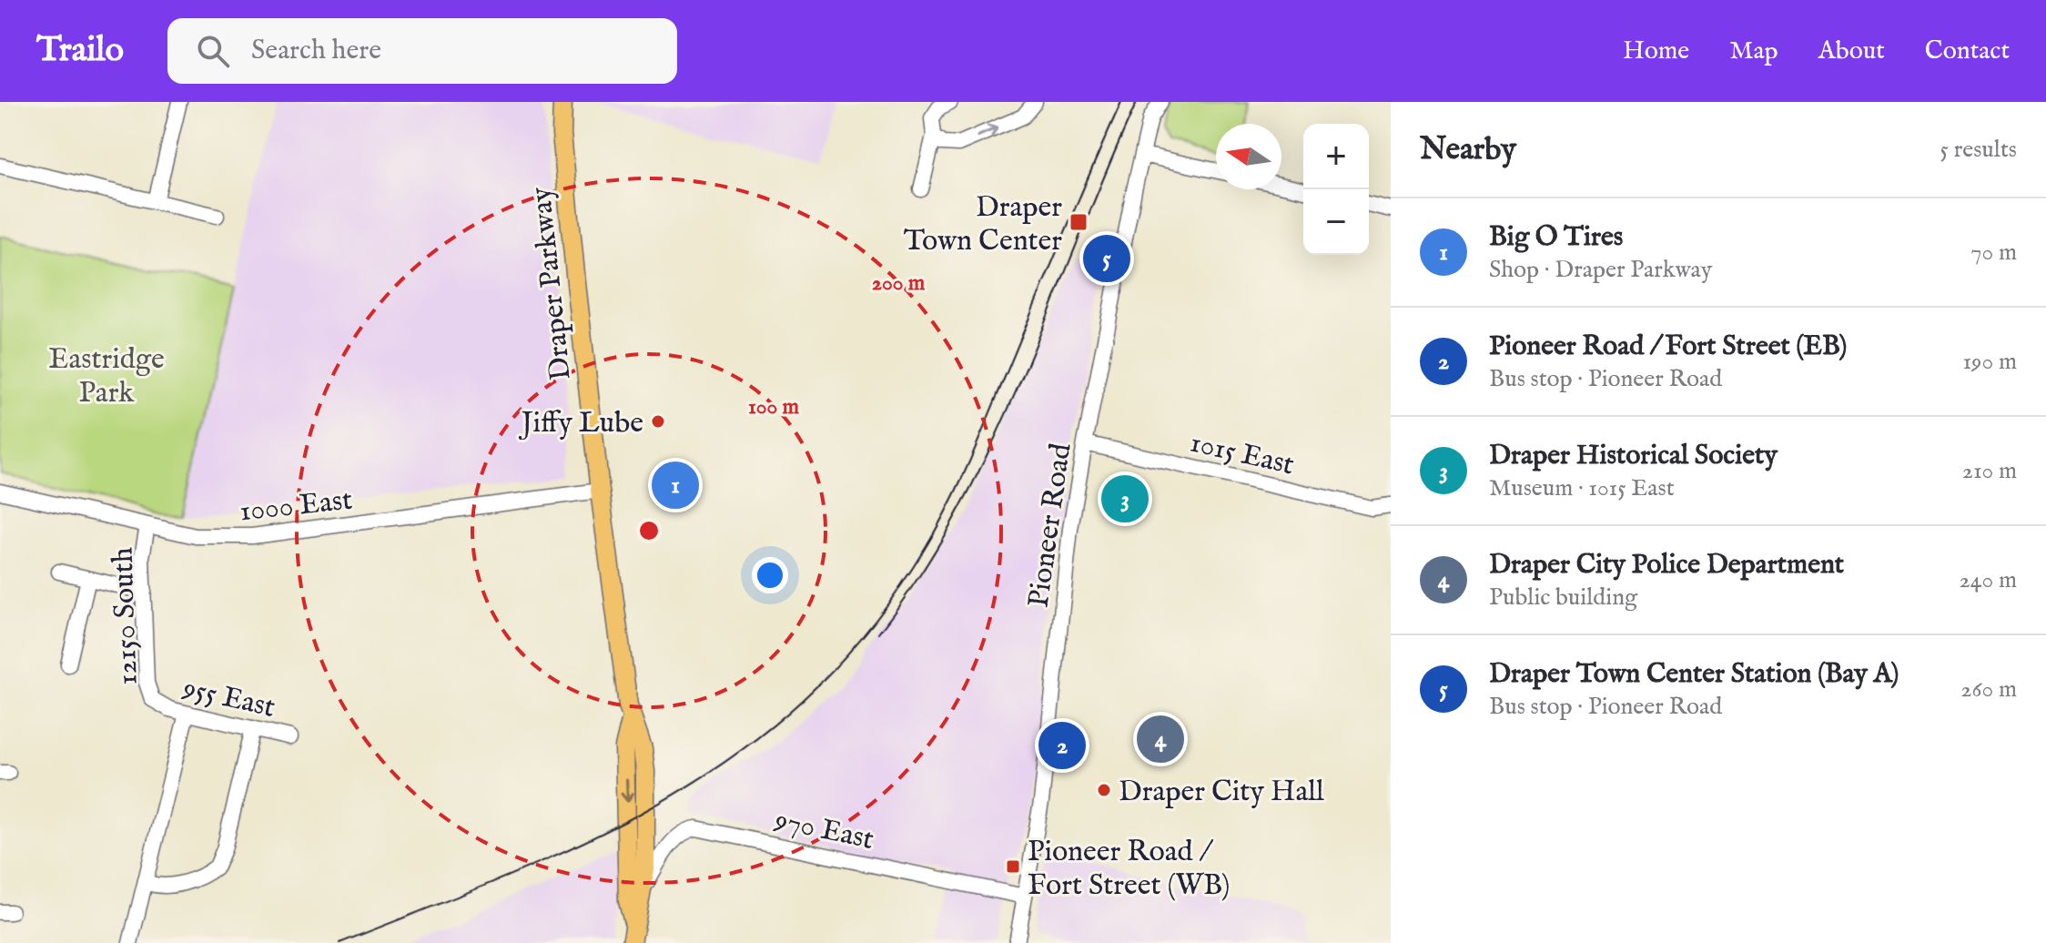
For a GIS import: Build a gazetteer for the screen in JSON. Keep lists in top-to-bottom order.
{
  "streets": {
    "main road": ["Draper Parkway"],
    "street": [
      "1015 East",
      "1000 East",
      "Pioneer Road",
      "12150 South",
      "955 East",
      "970 East"
    ]
  },
  "crossings": [
    ["Draper Parkway", "1000 East"],
    ["Draper Parkway", "970 East"],
    ["1015 East", "Pioneer Road"],
    ["1000 East", "12150 South"],
    ["Pioneer Road", "970 East"],
    ["12150 South", "955 East"]
  ],
  "parks": ["Eastridge Park"],
  "places": {
    "transit": ["Draper Town Center", "Pioneer Road / Fort Street (WB)"],
    "other": ["Jiffy Lube", "Draper City Hall"]
  },
  "north": "left",
  "page": {
    "header": "Trailo",
    "search": "Search here",
    "nav": [
      "Home",
      "Map",
      "About",
      "Contact"
    ],
    "heading": ["Nearby", "5 results"],
    "map_buttons": ["+", "−"],
    "list": [
      {
        "mark": "1",
        "name": "Big O Tires",
        "note": "Shop · Draper Parkway",
        "value": "70 m"
      },
      {
        "mark": "2",
        "name": "Pioneer Road / Fort Street (EB)",
        "note": "Bus stop · Pioneer Road",
        "value": "190 m"
      },
      {
        "mark": "3",
        "name": "Draper Historical Society",
        "note": "Museum · 1015 East",
        "value": "210 m"
      },
      {
        "mark": "4",
        "name": "Draper City Police Department",
        "note": "Public building",
        "value": "240 m"
      },
      {
        "mark": "5",
        "name": "Draper Town Center Station (Bay A)",
        "note": "Bus stop · Pioneer Road",
        "value": "260 m"
      }
    ],
    "pins": [
      "5",
      "1",
      "3",
      "4",
      "2"
    ]
  },
  "rings": ["200 m", "100 m"]
}
